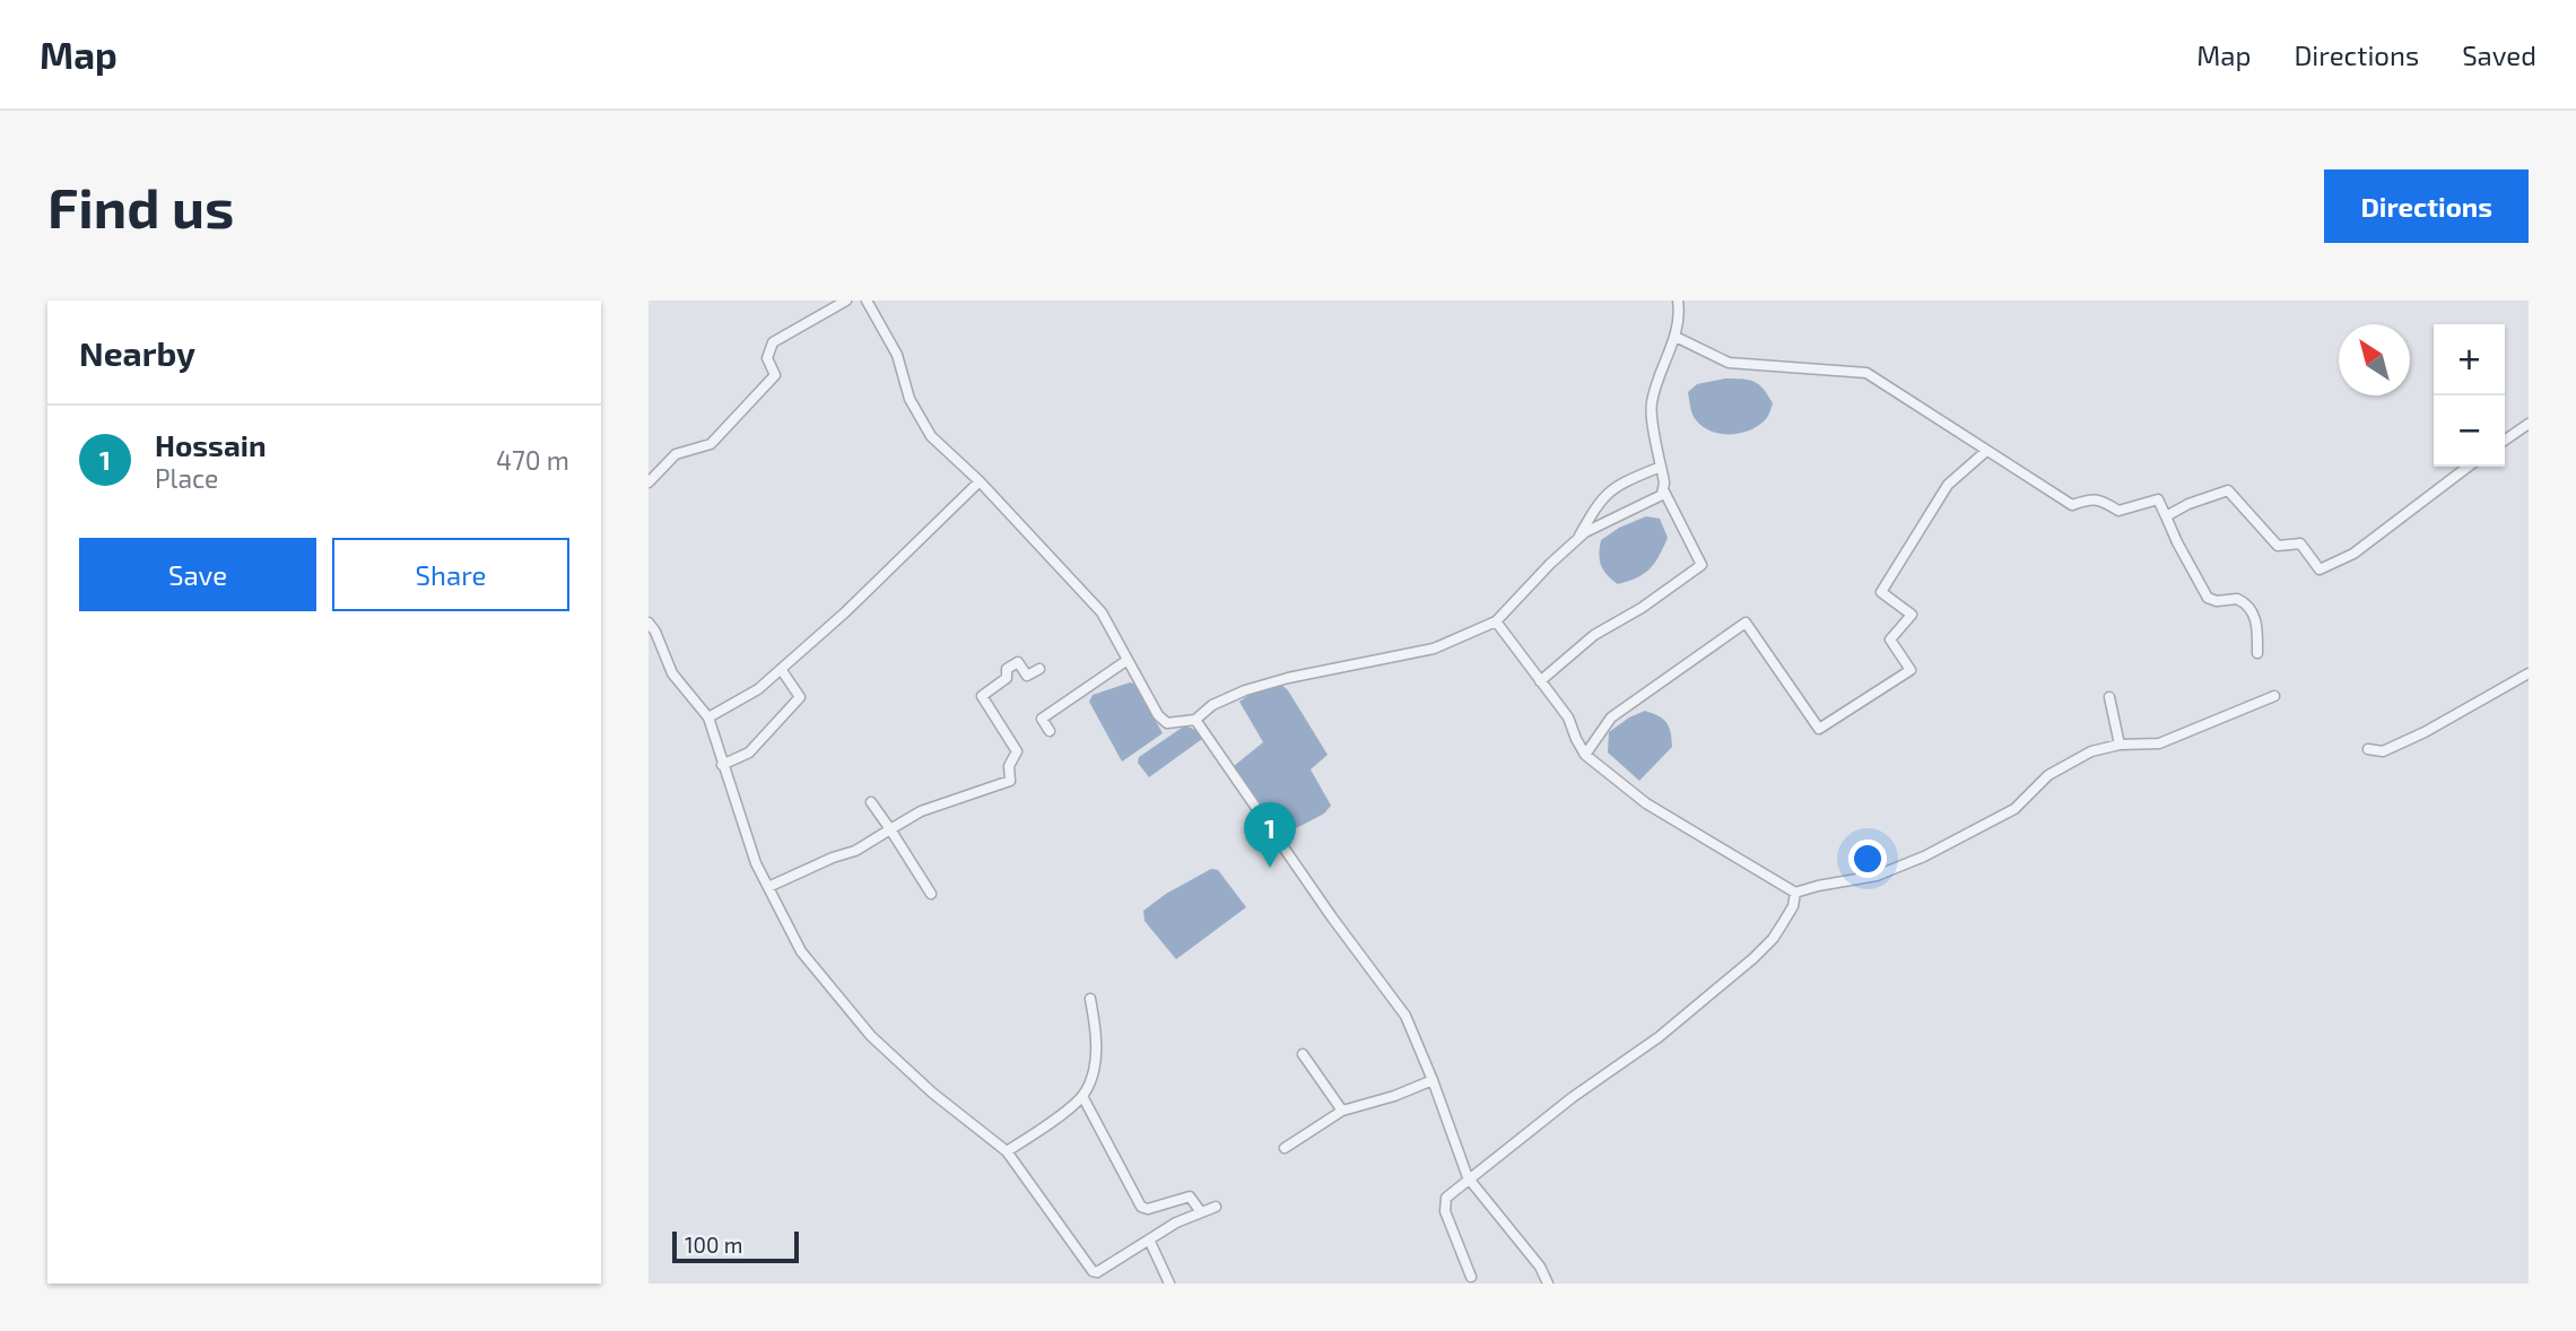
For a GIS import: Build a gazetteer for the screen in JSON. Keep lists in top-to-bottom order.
{
  "scale_bar": "100 m",
  "north": "top left",
  "page": {
    "header": "Map",
    "nav": ["Map", "Directions", "Saved"],
    "buttons": [
      "Directions",
      ["Save", "Share"]
    ],
    "title": "Find us",
    "heading": "Nearby",
    "map_buttons": ["+", "−"],
    "list": [
      {
        "mark": "1",
        "name": "Hossain",
        "note": "Place",
        "value": "470 m"
      }
    ],
    "pins": "1",
    "scale": "100 m"
  }
}
